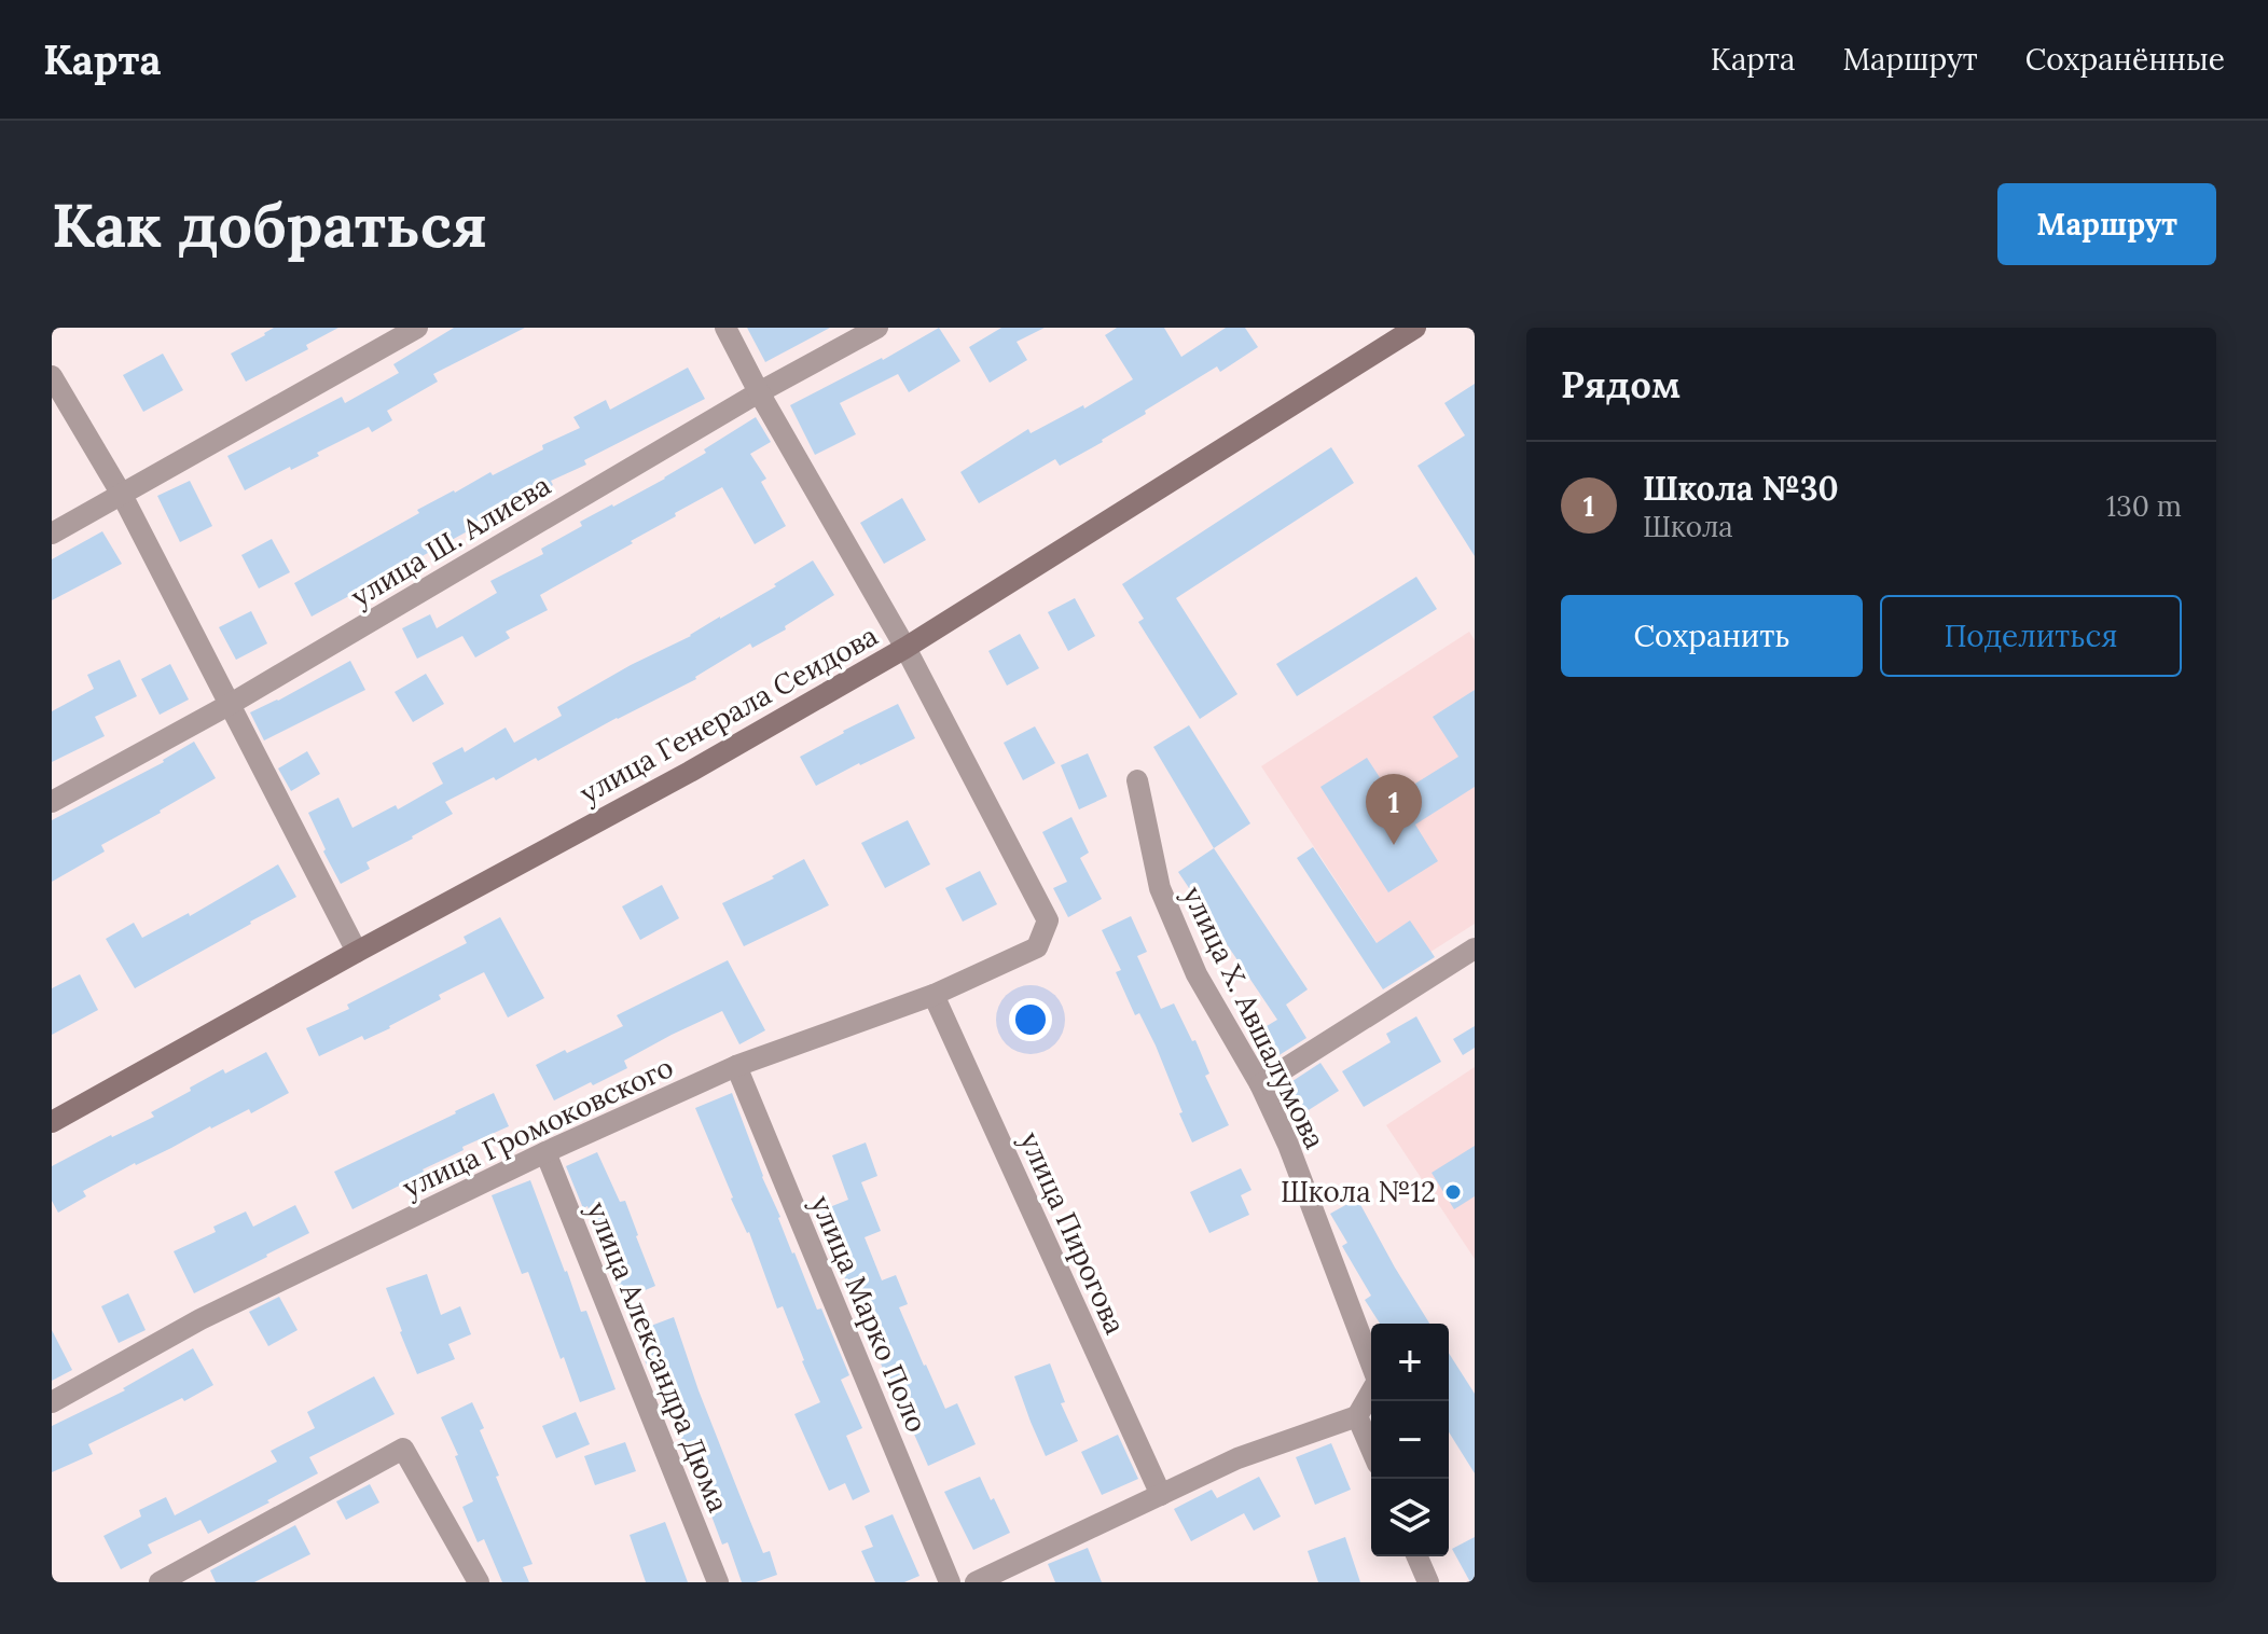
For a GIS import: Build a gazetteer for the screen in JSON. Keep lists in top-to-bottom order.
{
  "streets": {
    "street": [
      "улица Ш. Алиева",
      "улица Генерала Сеидова",
      "улица Х. Авшалумова",
      "улица Громоковского",
      "улица Пирогова",
      "улица Марко Поло",
      "улица Александра Дюма"
    ]
  },
  "crossings": [
    ["улица Генерала Сеидова", "улица Громоковского"],
    ["улица Громоковского", "улица Пирогова"],
    ["улица Громоковского", "улица Марко Поло"],
    ["улица Громоковского", "улица Александра Дюма"]
  ],
  "places": ["Школа №12"],
  "page": {
    "header": "Карта",
    "nav": ["Карта", "Маршрут", "Сохранённые"],
    "buttons": [
      "Маршрут",
      ["Сохранить", "Поделиться"]
    ],
    "title": "Как добраться",
    "heading": "Рядом",
    "list": [
      {
        "mark": "1",
        "name": "Школа №30",
        "note": "Школа",
        "value": "130 m"
      }
    ],
    "pins": "1",
    "map_buttons": ["+", "−"]
  }
}
